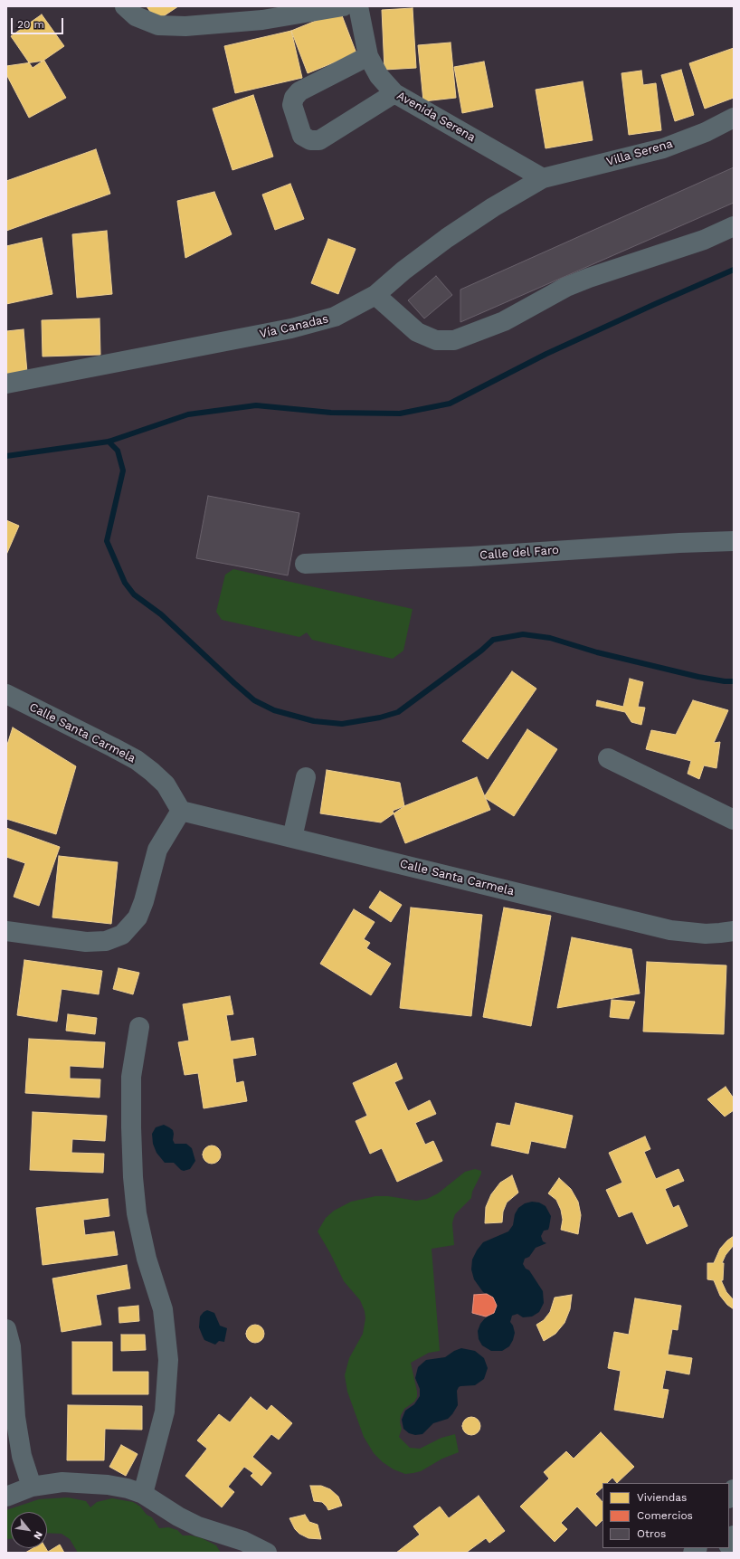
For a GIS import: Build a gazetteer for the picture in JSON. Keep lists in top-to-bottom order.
{
  "streets": {
    "street": [
      "Avenida Serena",
      "Villa Serena",
      "Vía Canadas",
      "Calle del Faro",
      "Calle Santa Carmela"
    ]
  },
  "crossings": [
    ["Avenida Serena", "Villa Serena"],
    ["Avenida Serena", "Vía Canadas"],
    ["Villa Serena", "Vía Canadas"]
  ],
  "legend": ["Viviendas", "Comercios", "Otros"],
  "scale_bar": "20 m",
  "north": "bottom right"
}
